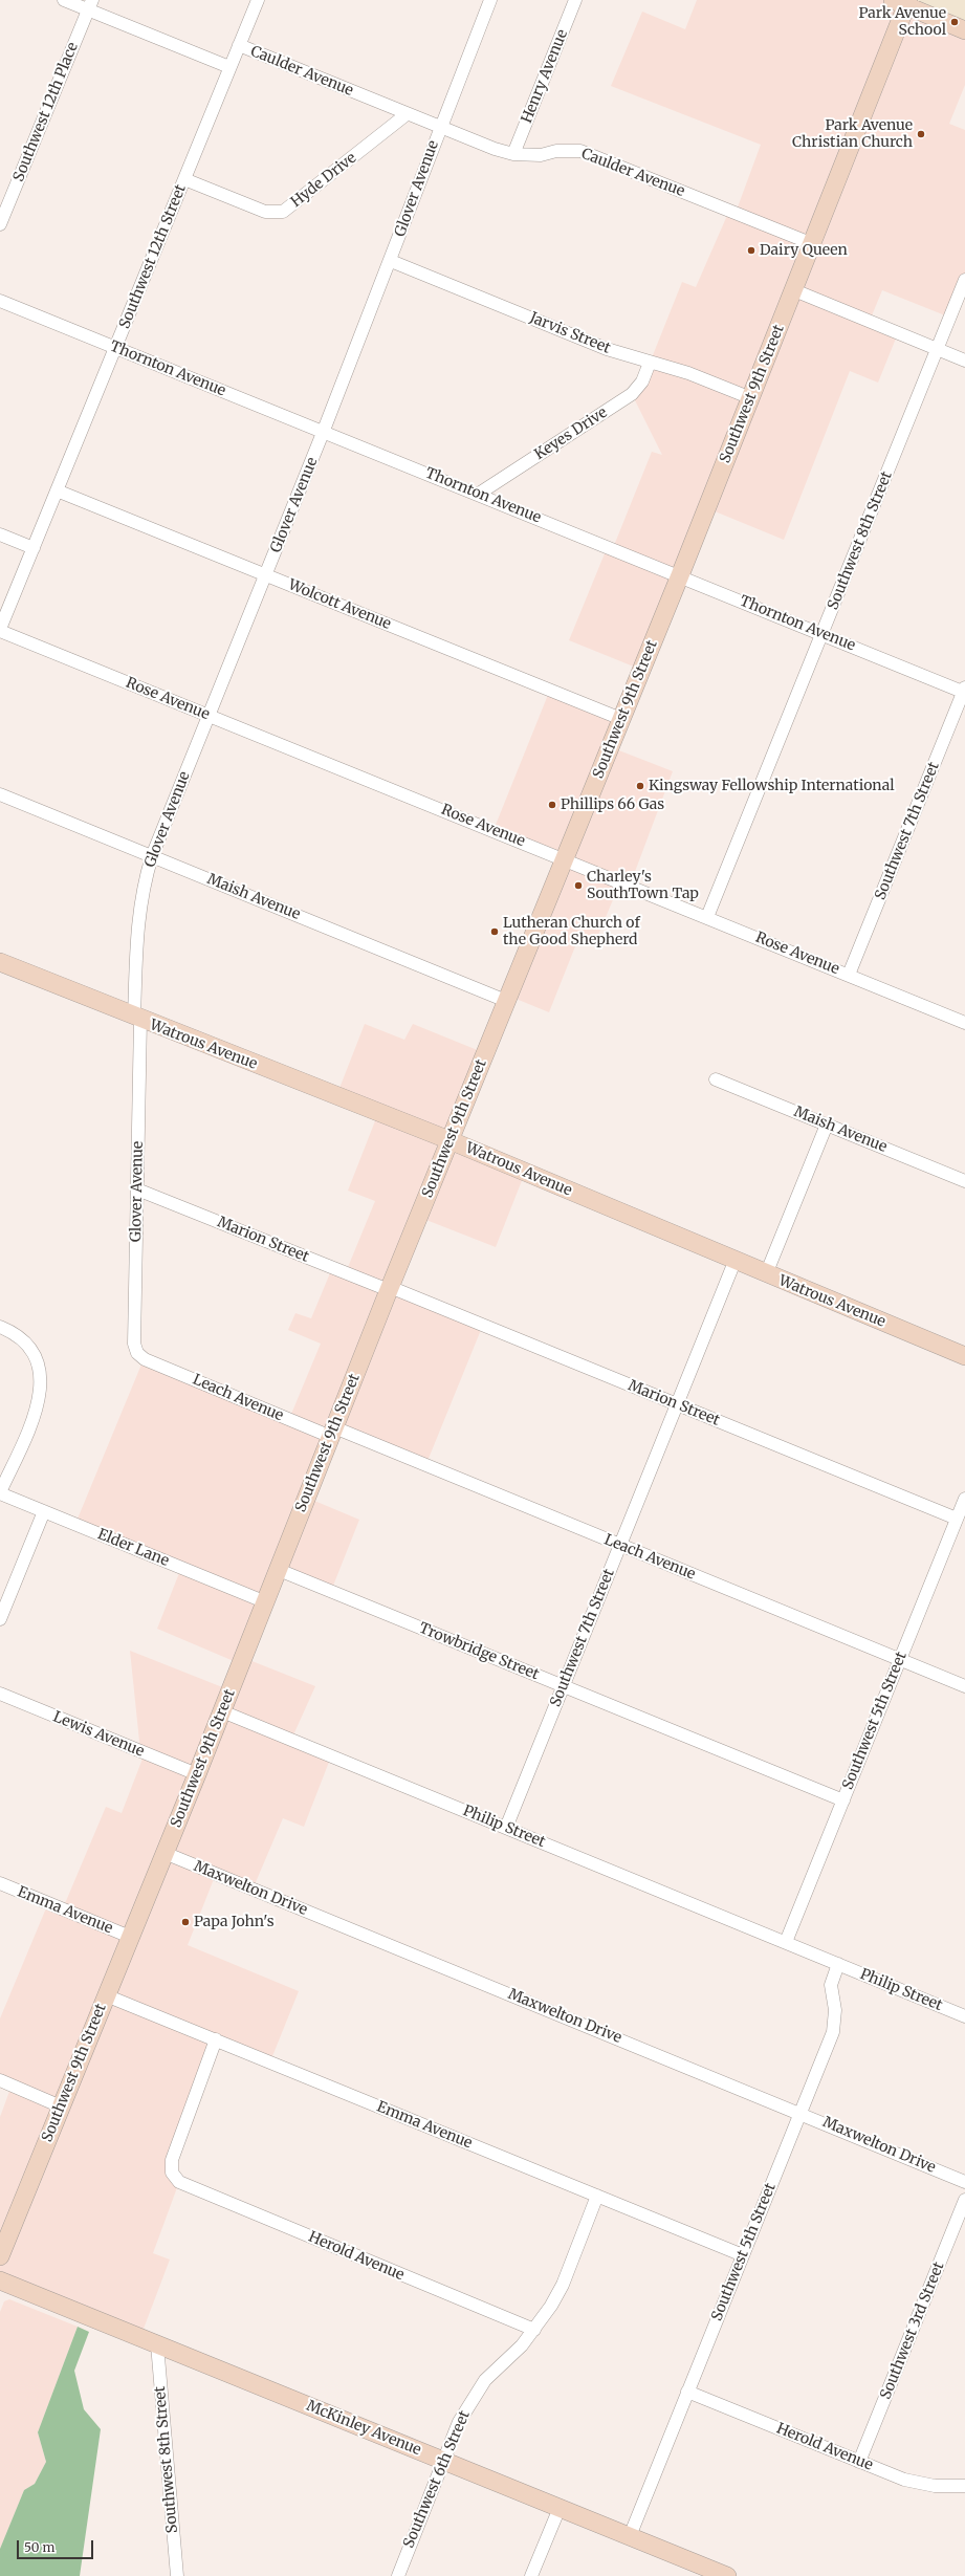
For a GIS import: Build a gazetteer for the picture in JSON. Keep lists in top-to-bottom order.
{
  "streets": {
    "main road": ["Southwest 9th Street", "Watrous Avenue", "McKinley Avenue"],
    "street": [
      "Caulder Avenue",
      "Henry Avenue",
      "Southwest 12th Place",
      "Hyde Drive",
      "Glover Avenue",
      "Southwest 12th Street",
      "Jarvis Street",
      "Thornton Avenue",
      "Keyes Drive",
      "Southwest 8th Street",
      "Wolcott Avenue",
      "Rose Avenue",
      "Southwest 7th Street",
      "Maish Avenue",
      "Marion Street",
      "Leach Avenue",
      "Elder Lane",
      "Trowbridge Street",
      "Southwest 5th Street",
      "Lewis Avenue",
      "Philip Street",
      "Maxwelton Drive",
      "Emma Avenue",
      "Herold Avenue",
      "Southwest 3rd Street",
      "Southwest 6th Street"
    ]
  },
  "crossings": [
    ["Caulder Avenue", "Henry Avenue"],
    ["Caulder Avenue", "Southwest 12th Place"],
    ["Caulder Avenue", "Hyde Drive"],
    ["Caulder Avenue", "Glover Avenue"],
    ["Caulder Avenue", "Southwest 12th Street"],
    ["Caulder Avenue", "Southwest 9th Street"],
    ["Hyde Drive", "Southwest 12th Street"],
    ["Glover Avenue", "Jarvis Street"],
    ["Glover Avenue", "Thornton Avenue"],
    ["Glover Avenue", "Wolcott Avenue"],
    ["Glover Avenue", "Rose Avenue"],
    ["Glover Avenue", "Maish Avenue"],
    ["Glover Avenue", "Watrous Avenue"],
    ["Glover Avenue", "Marion Street"],
    ["Glover Avenue", "Leach Avenue"],
    ["Southwest 12th Street", "Thornton Avenue"],
    ["Southwest 12th Street", "Wolcott Avenue"],
    ["Southwest 12th Street", "Rose Avenue"],
    ["Jarvis Street", "Southwest 9th Street"],
    ["Jarvis Street", "Keyes Drive"],
    ["Thornton Avenue", "Southwest 9th Street"],
    ["Thornton Avenue", "Keyes Drive"],
    ["Thornton Avenue", "Southwest 8th Street"],
    ["Thornton Avenue", "Southwest 7th Street"],
    ["Southwest 9th Street", "Wolcott Avenue"],
    ["Southwest 9th Street", "Rose Avenue"],
    ["Southwest 9th Street", "Maish Avenue"],
    ["Southwest 9th Street", "Watrous Avenue"],
    ["Southwest 9th Street", "Marion Street"],
    ["Southwest 9th Street", "Leach Avenue"],
    ["Southwest 9th Street", "Elder Lane"],
    ["Southwest 9th Street", "Trowbridge Street"],
    ["Southwest 9th Street", "Lewis Avenue"],
    ["Southwest 9th Street", "Philip Street"],
    ["Southwest 9th Street", "Maxwelton Drive"],
    ["Southwest 9th Street", "Emma Avenue"],
    ["Southwest 8th Street", "Rose Avenue"],
    ["Southwest 8th Street", "McKinley Avenue"],
    ["Rose Avenue", "Southwest 7th Street"],
    ["Southwest 7th Street", "Watrous Avenue"],
    ["Southwest 7th Street", "Marion Street"],
    ["Southwest 7th Street", "Leach Avenue"],
    ["Southwest 7th Street", "Trowbridge Street"],
    ["Southwest 7th Street", "Philip Street"],
    ["Marion Street", "Southwest 5th Street"],
    ["Leach Avenue", "Southwest 5th Street"],
    ["Trowbridge Street", "Southwest 5th Street"],
    ["Southwest 5th Street", "Philip Street"],
    ["Southwest 5th Street", "Maxwelton Drive"],
    ["Southwest 5th Street", "Emma Avenue"],
    ["Southwest 5th Street", "Herold Avenue"],
    ["Southwest 5th Street", "McKinley Avenue"],
    ["Emma Avenue", "Herold Avenue"],
    ["Emma Avenue", "Southwest 6th Street"],
    ["Herold Avenue", "Southwest 3rd Street"],
    ["Herold Avenue", "Southwest 6th Street"],
    ["McKinley Avenue", "Southwest 6th Street"]
  ],
  "places": [
    "Park Avenue School",
    "Park Avenue Christian Church",
    "Dairy Queen",
    "Kingsway Fellowship International",
    "Phillips 66 Gas",
    "Charley's SouthTown Tap",
    "Lutheran Church of the Good Shepherd",
    "Papa John's"
  ],
  "scale_bar": "50 m"
}
